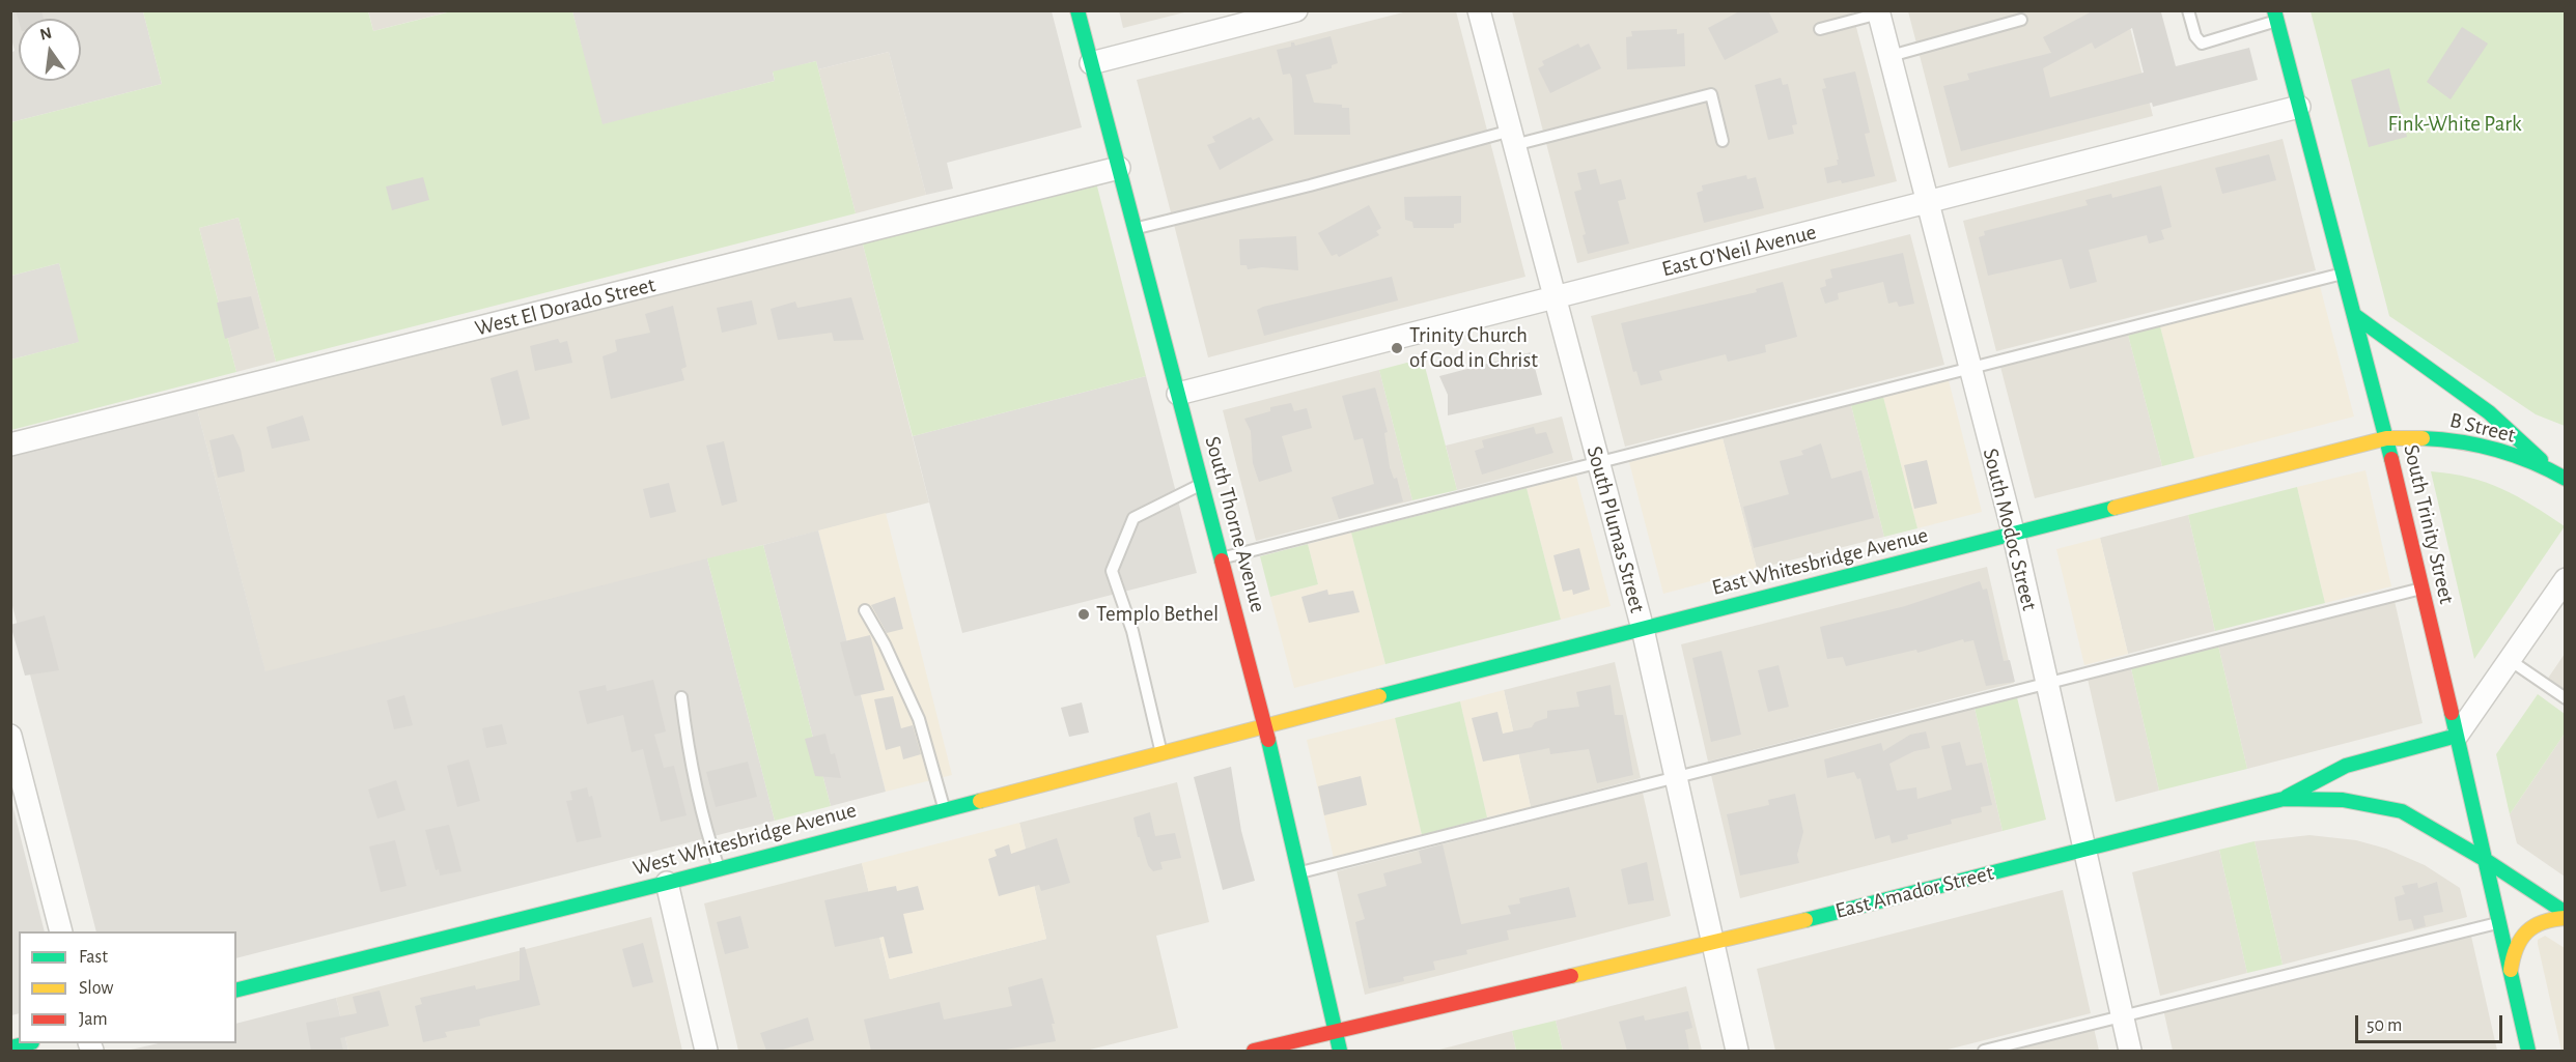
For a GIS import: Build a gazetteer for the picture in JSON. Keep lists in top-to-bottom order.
{
  "streets": {
    "main road": [
      "B Street",
      "South Thorne Avenue",
      "South Trinity Street",
      "East Whitesbridge Avenue",
      "West Whitesbridge Avenue",
      "East Amador Street"
    ],
    "street": [
      "East O'Neil Avenue",
      "West El Dorado Street",
      "South Plumas Street",
      "South Modoc Street"
    ]
  },
  "crossings": [
    ["East O'Neil Avenue", "South Thorne Avenue"],
    ["East O'Neil Avenue", "South Trinity Street"],
    ["East O'Neil Avenue", "South Plumas Street"],
    ["East O'Neil Avenue", "South Modoc Street"],
    ["West El Dorado Street", "South Thorne Avenue"],
    ["B Street", "South Trinity Street"],
    ["B Street", "East Whitesbridge Avenue"],
    ["South Thorne Avenue", "East Whitesbridge Avenue"],
    ["South Thorne Avenue", "West Whitesbridge Avenue"],
    ["South Thorne Avenue", "East Amador Street"],
    ["South Trinity Street", "East Whitesbridge Avenue"],
    ["South Trinity Street", "East Amador Street"],
    ["South Plumas Street", "East Whitesbridge Avenue"],
    ["South Plumas Street", "East Amador Street"],
    ["South Modoc Street", "East Whitesbridge Avenue"],
    ["South Modoc Street", "East Amador Street"],
    ["East Whitesbridge Avenue", "West Whitesbridge Avenue"]
  ],
  "parks": ["Fink-White Park"],
  "places": ["Trinity Church of God in Christ", "Templo Bethel"],
  "legend": ["Fast", "Slow", "Jam"],
  "scale_bar": "50 m",
  "north": "top"
}
